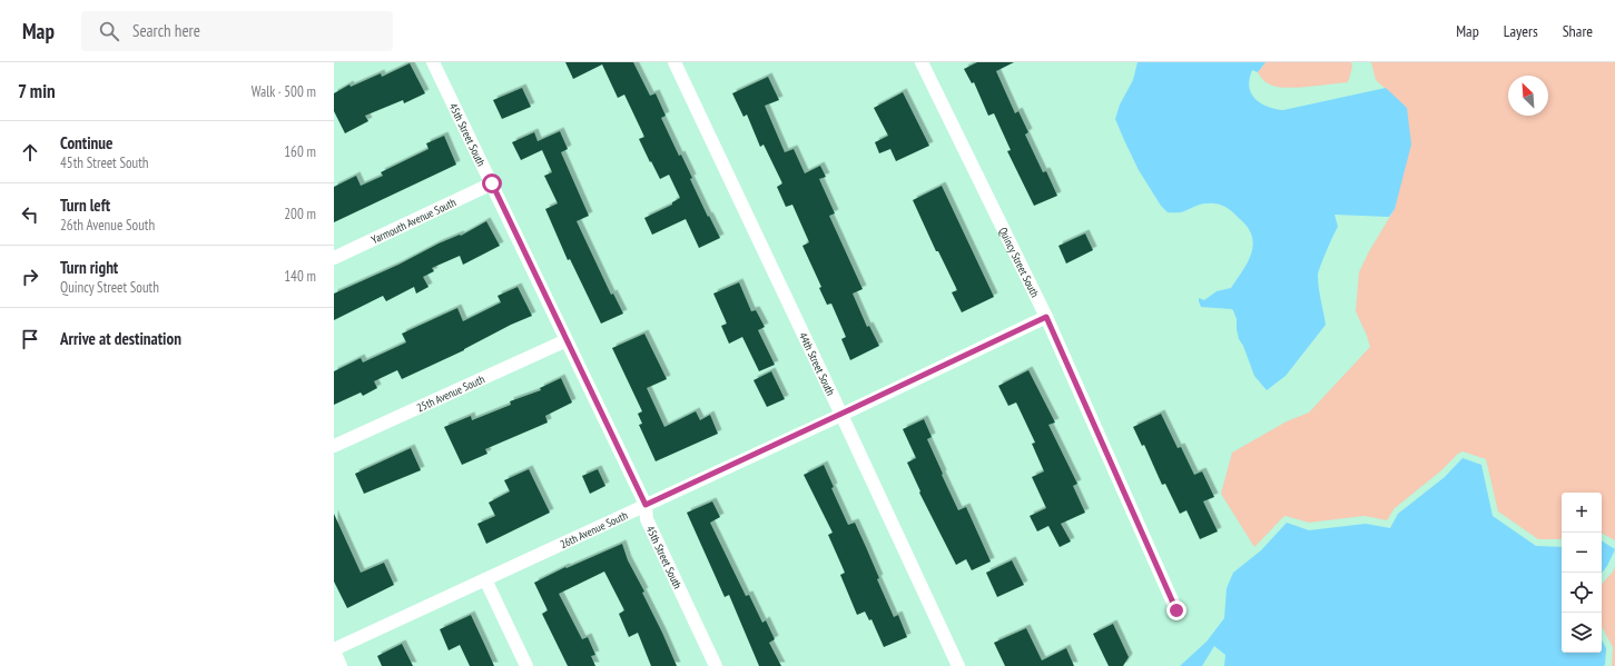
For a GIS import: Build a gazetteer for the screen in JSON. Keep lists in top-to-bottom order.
{
  "streets": {
    "street": [
      "45th Street South",
      "Yarmouth Avenue South",
      "Quincy Street South",
      "44th Street South",
      "25th Avenue South",
      "26th Avenue South"
    ]
  },
  "crossings": [
    ["45th Street South", "Yarmouth Avenue South"],
    ["45th Street South", "25th Avenue South"],
    ["45th Street South", "26th Avenue South"],
    ["Quincy Street South", "26th Avenue South"],
    ["44th Street South", "26th Avenue South"]
  ],
  "north": "top left",
  "page": {
    "header": "Map",
    "search": "Search here",
    "nav": ["Map", "Layers", "Share"],
    "heading": ["7 min", "Walk · 500 m"],
    "list": [
      ["Continue", "45th Street South", "160 m"],
      ["Turn left", "26th Avenue South", "200 m"],
      ["Turn right", "Quincy Street South", "140 m"],
      "Arrive at destination"
    ],
    "map_buttons": ["+", "−"]
  }
}
